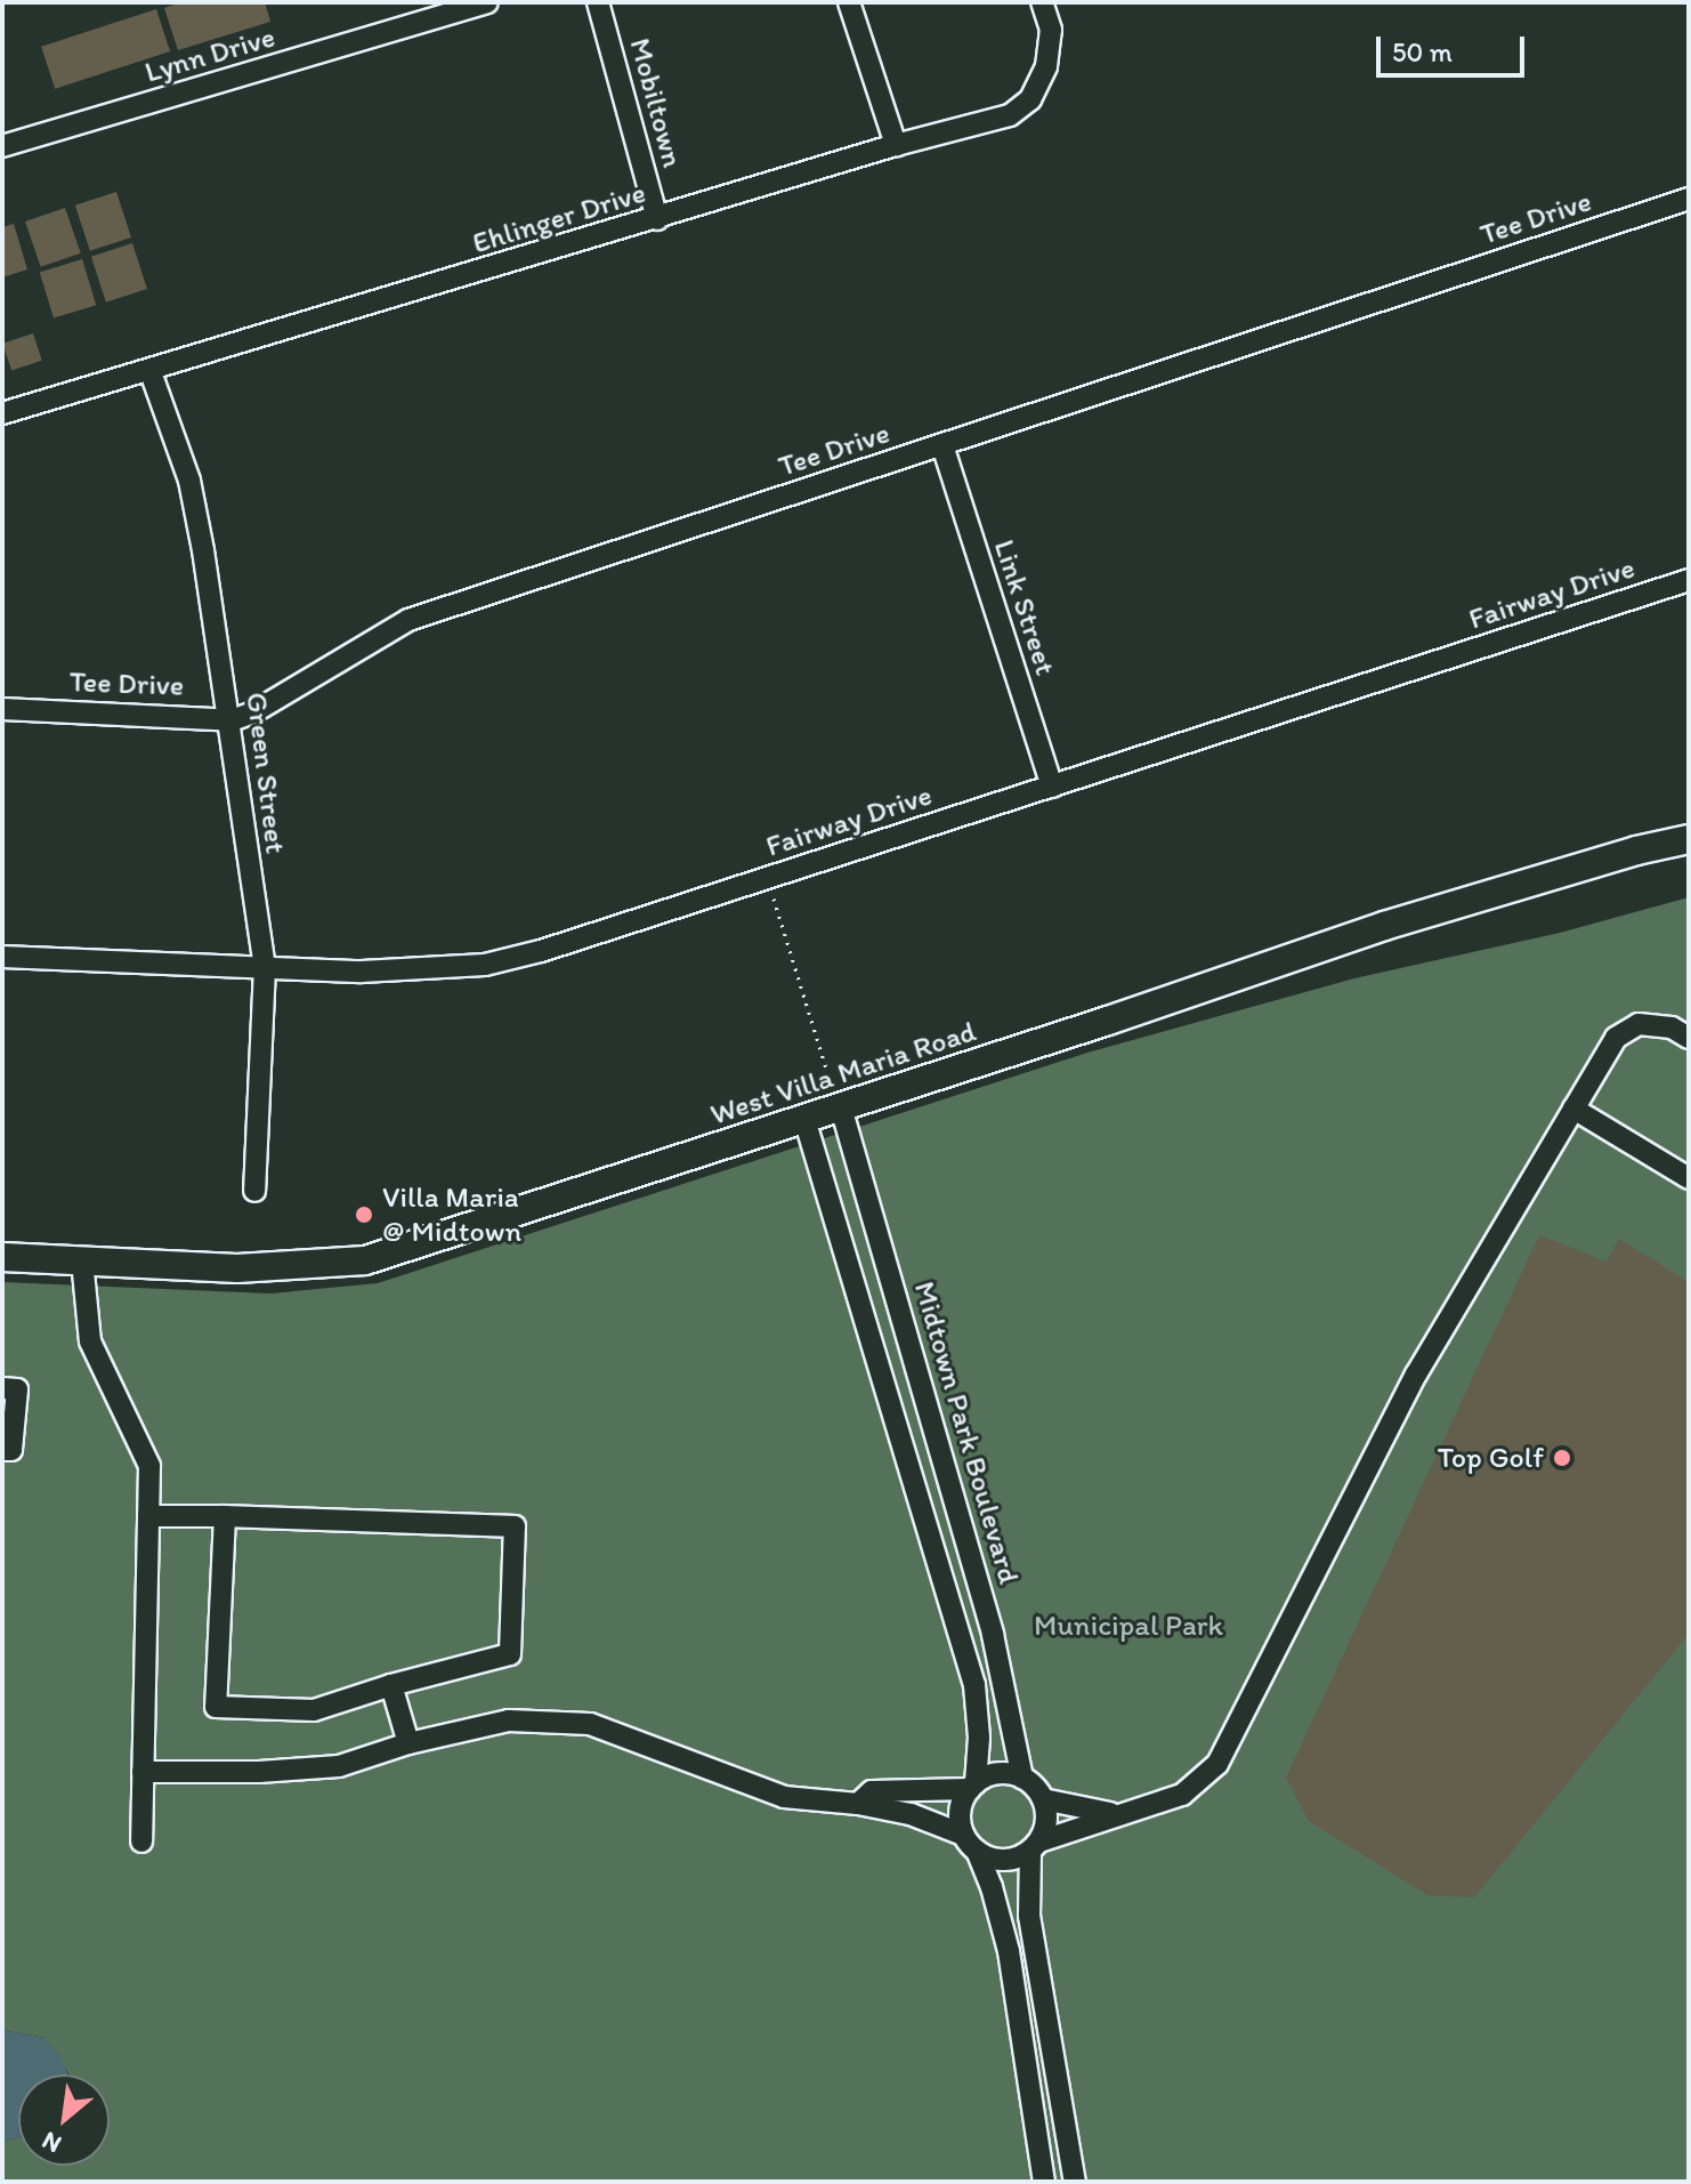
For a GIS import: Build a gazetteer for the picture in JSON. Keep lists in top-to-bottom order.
{
  "streets": {
    "main road": ["West Villa Maria Road"],
    "street": [
      "Lynn Drive",
      "Mobiltown",
      "Ehlinger Drive",
      "Tee Drive",
      "Fairway Drive",
      "Link Street",
      "Green Street",
      "Midtown Park Boulevard"
    ]
  },
  "crossings": [
    ["Mobiltown", "Ehlinger Drive"],
    ["Ehlinger Drive", "Green Street"],
    ["Tee Drive", "Link Street"],
    ["Tee Drive", "Green Street"],
    ["Fairway Drive", "Link Street"],
    ["Fairway Drive", "Green Street"],
    ["West Villa Maria Road", "Midtown Park Boulevard"]
  ],
  "parks": ["Municipal Park"],
  "places": ["Villa Maria @ Midtown", "Top Golf"],
  "scale_bar": "50 m",
  "north": "bottom left"
}
